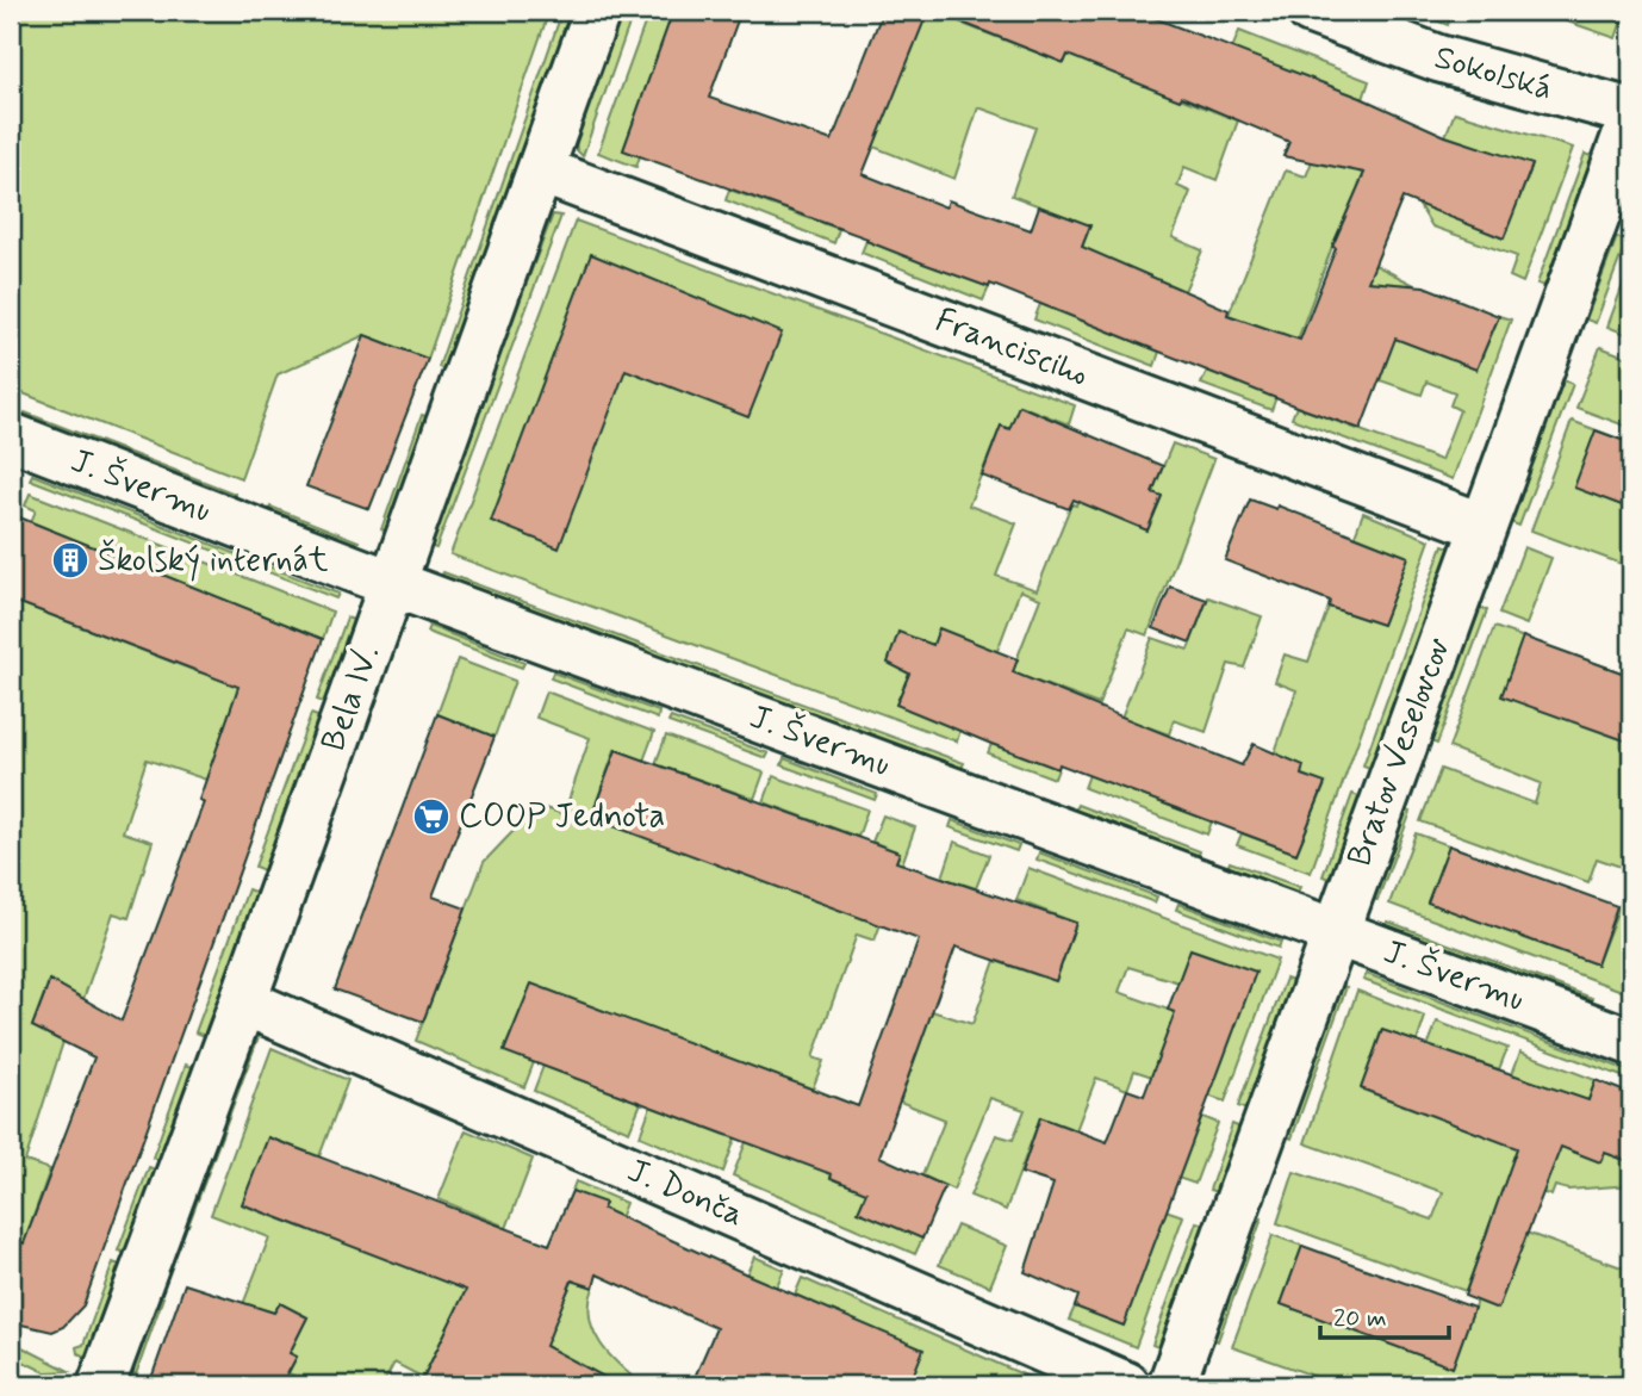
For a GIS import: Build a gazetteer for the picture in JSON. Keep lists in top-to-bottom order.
{
  "streets": {
    "street": [
      "Sokolská",
      "Francisciho",
      "J. Švermu",
      "Bela IV.",
      "Bratov Veselovcov",
      "J. Donča"
    ]
  },
  "crossings": [
    ["Francisciho", "Bela IV."],
    ["Francisciho", "Bratov Veselovcov"],
    ["J. Švermu", "Bela IV."],
    ["J. Švermu", "Bratov Veselovcov"],
    ["Bela IV.", "J. Donča"]
  ],
  "places": {
    "building": ["Školský internát"],
    "supermarket": ["COOP Jednota"]
  },
  "scale_bar": "20 m"
}
